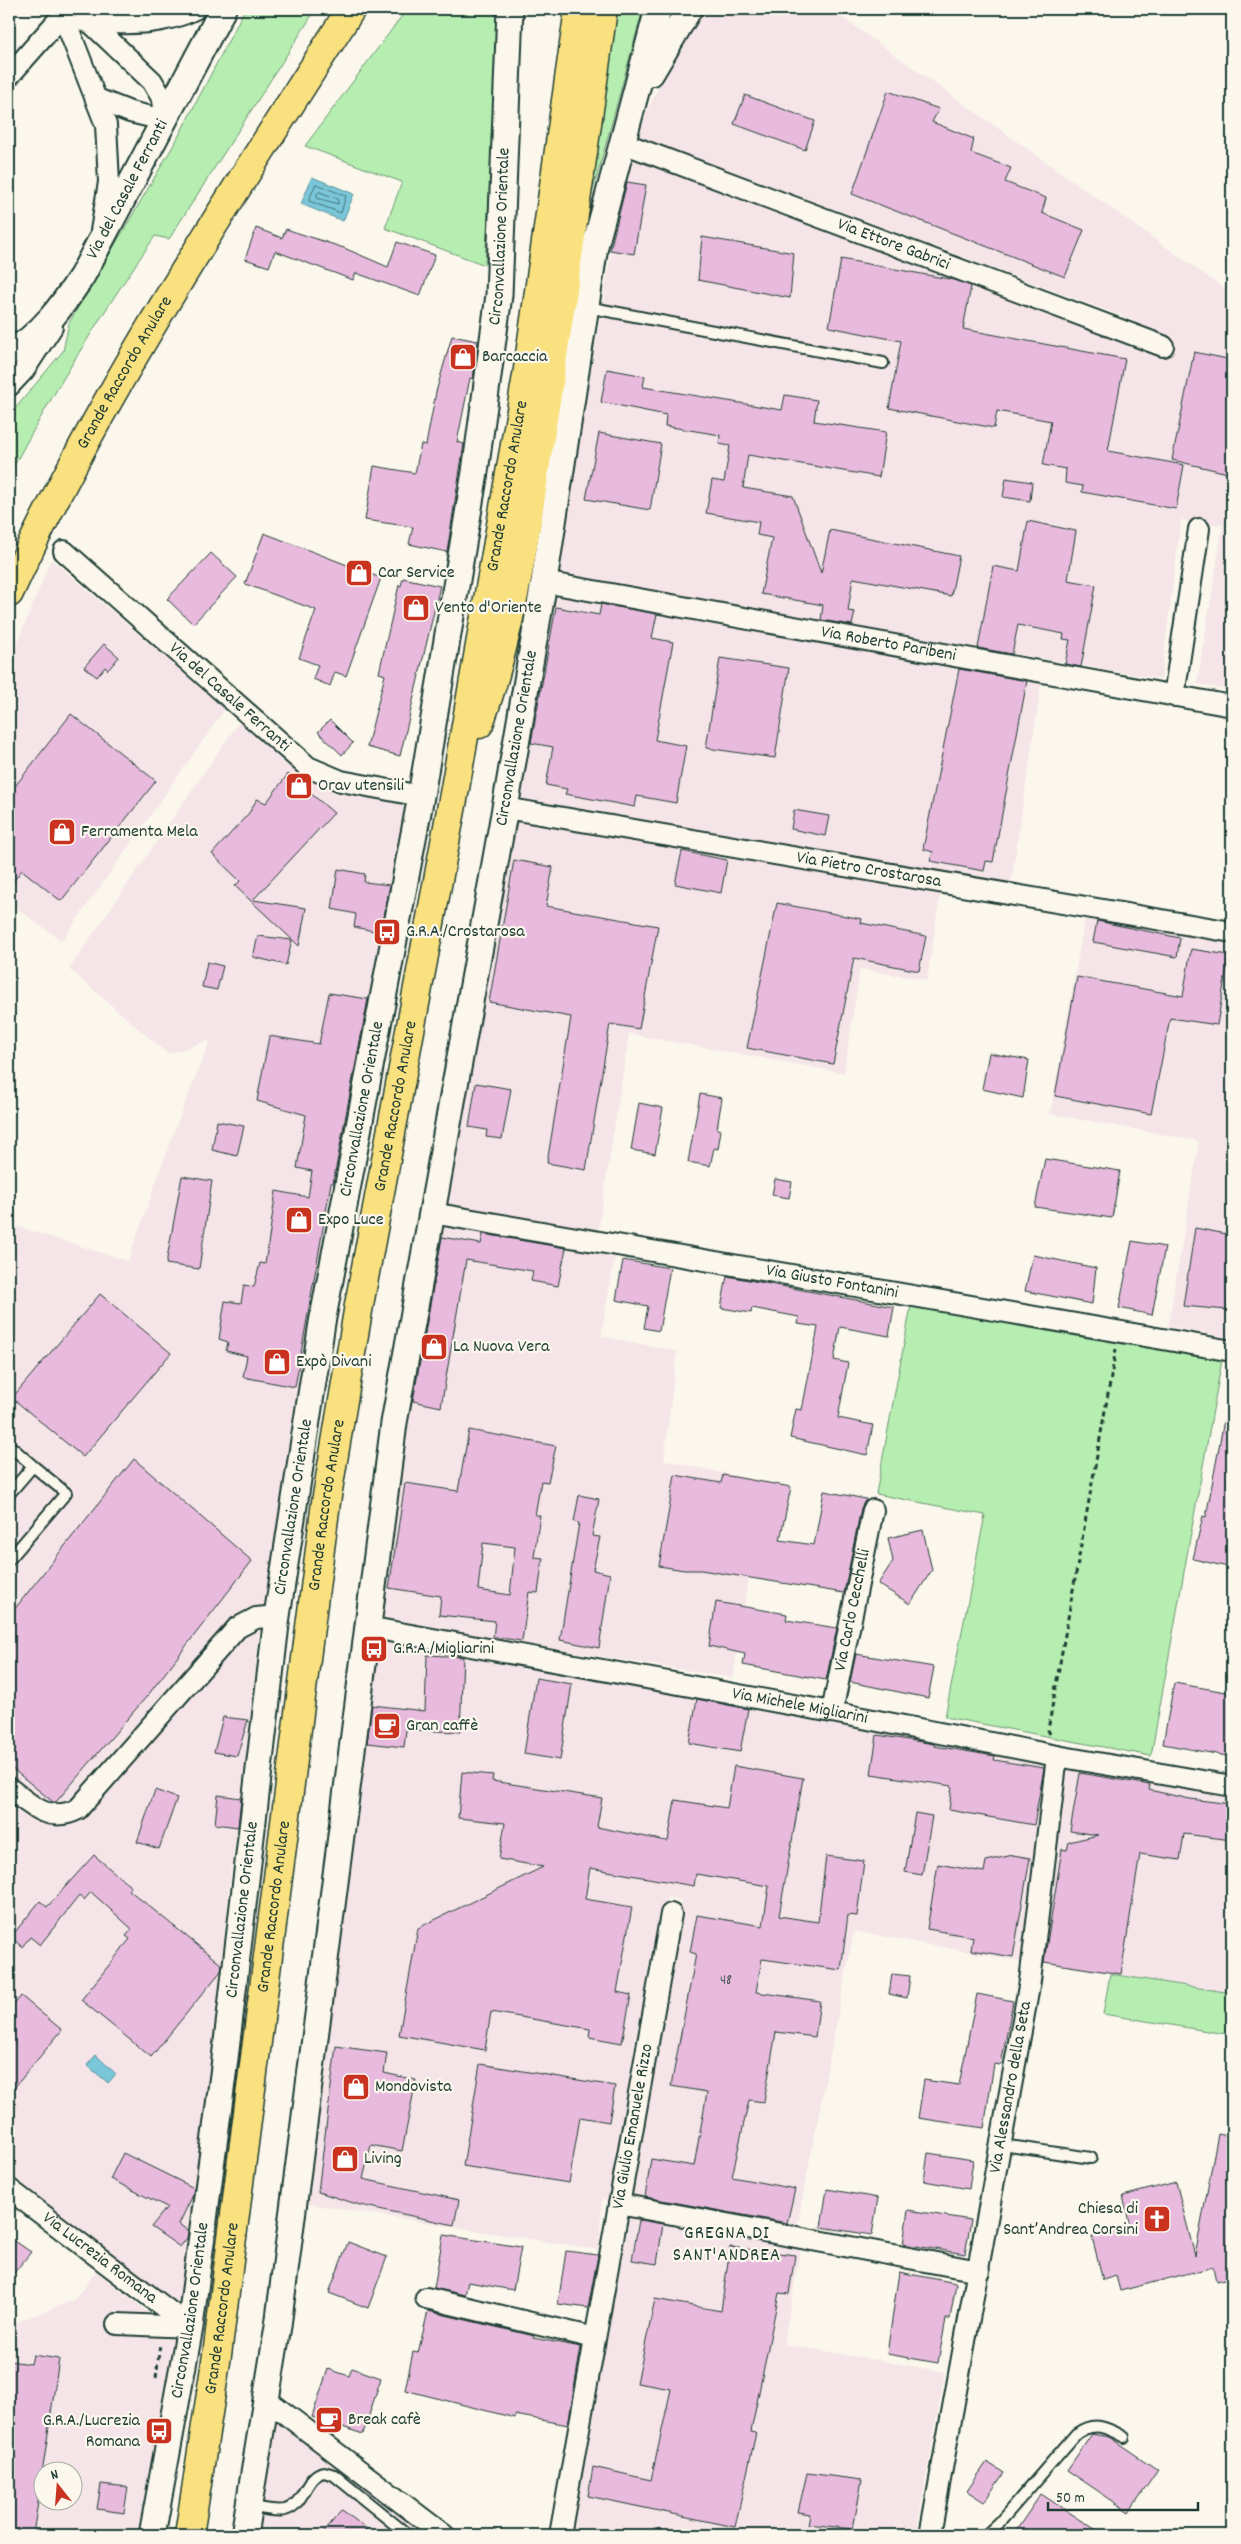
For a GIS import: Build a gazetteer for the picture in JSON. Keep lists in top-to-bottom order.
{
  "streets": {
    "highway": ["Grande Raccordo Anulare"],
    "street": [
      "Via del Casale Ferranti",
      "Circonvallazione Orientale",
      "Via Ettore Gabrici",
      "Via Roberto Paribeni",
      "Via Pietro Crostarosa",
      "Via Giusto Fontanini",
      "Via Carlo Cecchelli",
      "Via Michele Migliarini",
      "Via Alessandro della Seta",
      "Via Giulio Emanuele Rizzo",
      "Via Lucrezia Romana"
    ]
  },
  "crossings": [
    ["Via del Casale Ferranti", "Circonvallazione Orientale"],
    ["Circonvallazione Orientale", "Via Ettore Gabrici"],
    ["Circonvallazione Orientale", "Via Roberto Paribeni"],
    ["Circonvallazione Orientale", "Via Pietro Crostarosa"],
    ["Circonvallazione Orientale", "Via Giusto Fontanini"],
    ["Circonvallazione Orientale", "Via Michele Migliarini"],
    ["Circonvallazione Orientale", "Via Lucrezia Romana"],
    ["Via Carlo Cecchelli", "Via Michele Migliarini"],
    ["Via Michele Migliarini", "Via Alessandro della Seta"]
  ],
  "districts": ["GREGNA DI SANT'ANDREA"],
  "places": {
    "shop": [
      "Barcaccia",
      "Car Service",
      "Vento d'Oriente",
      "Orav utensili",
      "Ferramenta Mela",
      "Expo Luce",
      "La Nuova Vera",
      "Expò Divani",
      "Mondovista",
      "Living"
    ],
    "bus stop": ["G.R.A./Crostarosa", "G.R.A./Migliarini", "G.R.A./Lucrezia Romana"],
    "cafe": ["Gran caffè", "Break cafè"],
    "church": ["Chiesa di Sant’Andrea Corsini"]
  },
  "house_numbers": ["48"],
  "scale_bar": "50 m",
  "north": "top"
}
